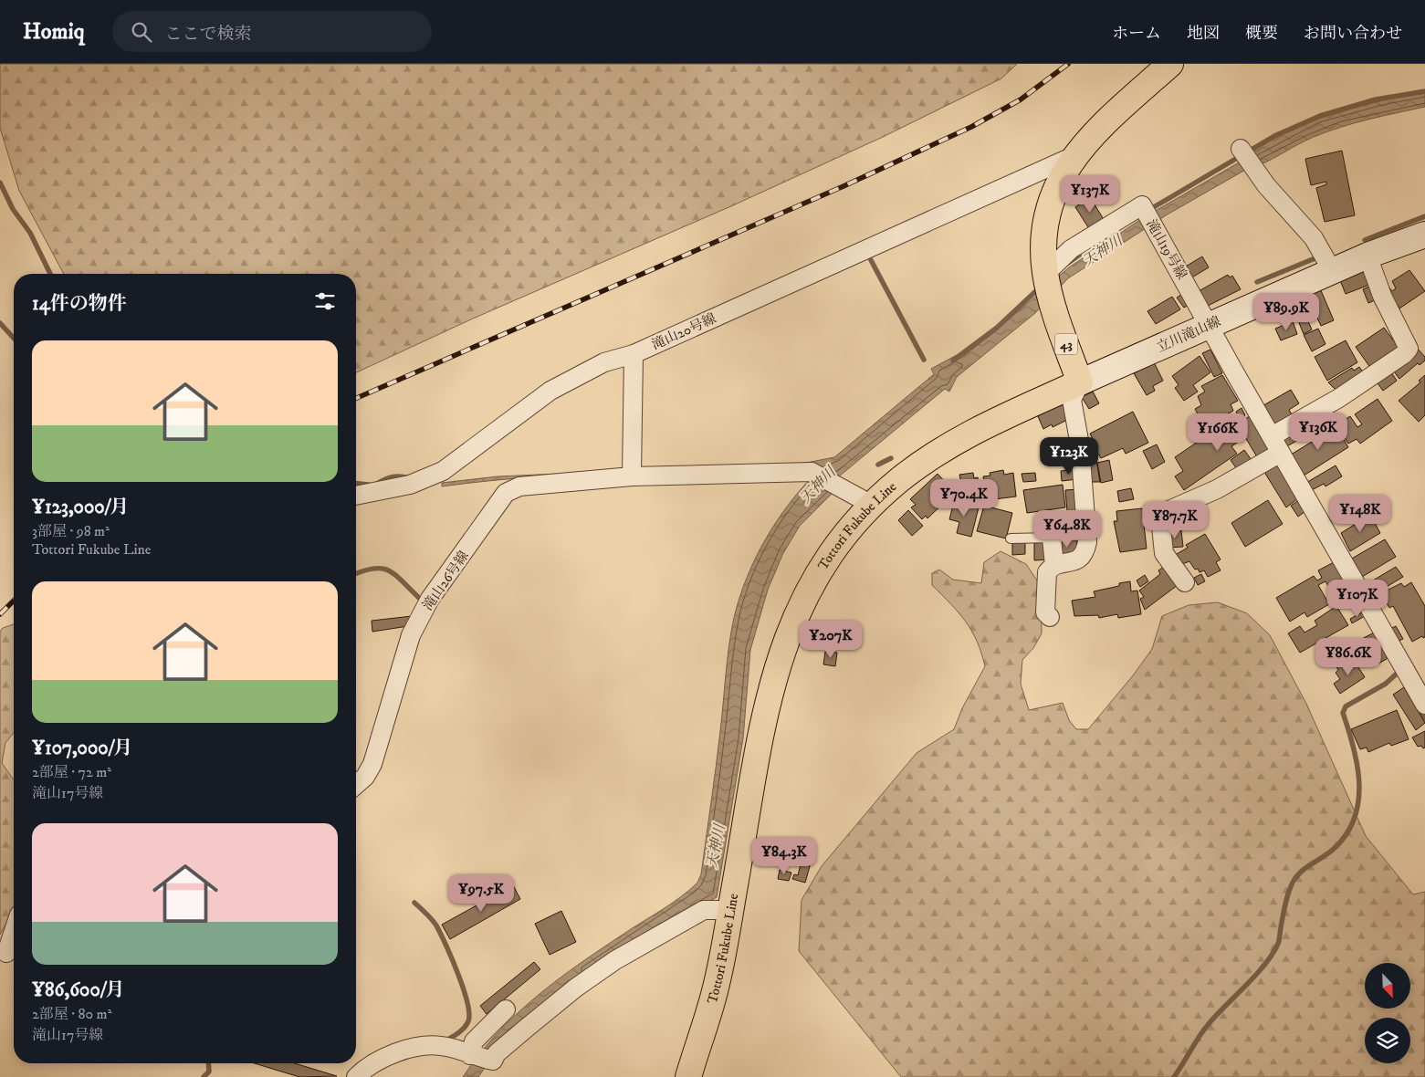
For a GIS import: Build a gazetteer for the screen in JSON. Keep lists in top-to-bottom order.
{
  "streets": {
    "main road": ["43", "Tottori Fukube Line"],
    "street": [
      "滝山19号線",
      "滝山20号線",
      "立川滝山線",
      "滝山26号線"
    ]
  },
  "crossings": [
    ["滝山19号線", "立川滝山線"],
    ["滝山19号線", "43"],
    ["滝山20号線", "43"],
    ["立川滝山線", "43"],
    ["立川滝山線", "Tottori Fukube Line"],
    ["43", "Tottori Fukube Line"]
  ],
  "water": ["天神川"],
  "north": "bottom right",
  "page": {
    "header": "Homiq",
    "search": "ここで検索",
    "nav": [
      "ホーム",
      "地図",
      "概要",
      "お問い合わせ"
    ],
    "price": [
      "¥137K",
      "¥89.9K",
      "¥136K",
      "¥166K",
      "¥123K",
      "¥70.4K",
      "¥148K",
      "¥87.7K",
      "¥64.8K",
      "¥107K",
      "¥207K",
      "¥86.6K",
      "¥84.3K",
      "¥97.5K"
    ],
    "heading": "14件の物件",
    "list": [
      {
        "name": "¥123,000/月",
        "note": "3部屋 · 98 m² · Tottori Fukube Line"
      },
      {
        "name": "¥107,000/月",
        "note": "2部屋 · 72 m² · 滝山17号線"
      },
      {
        "name": "¥86,600/月",
        "note": "2部屋 · 80 m² · 滝山17号線"
      }
    ]
  }
}
